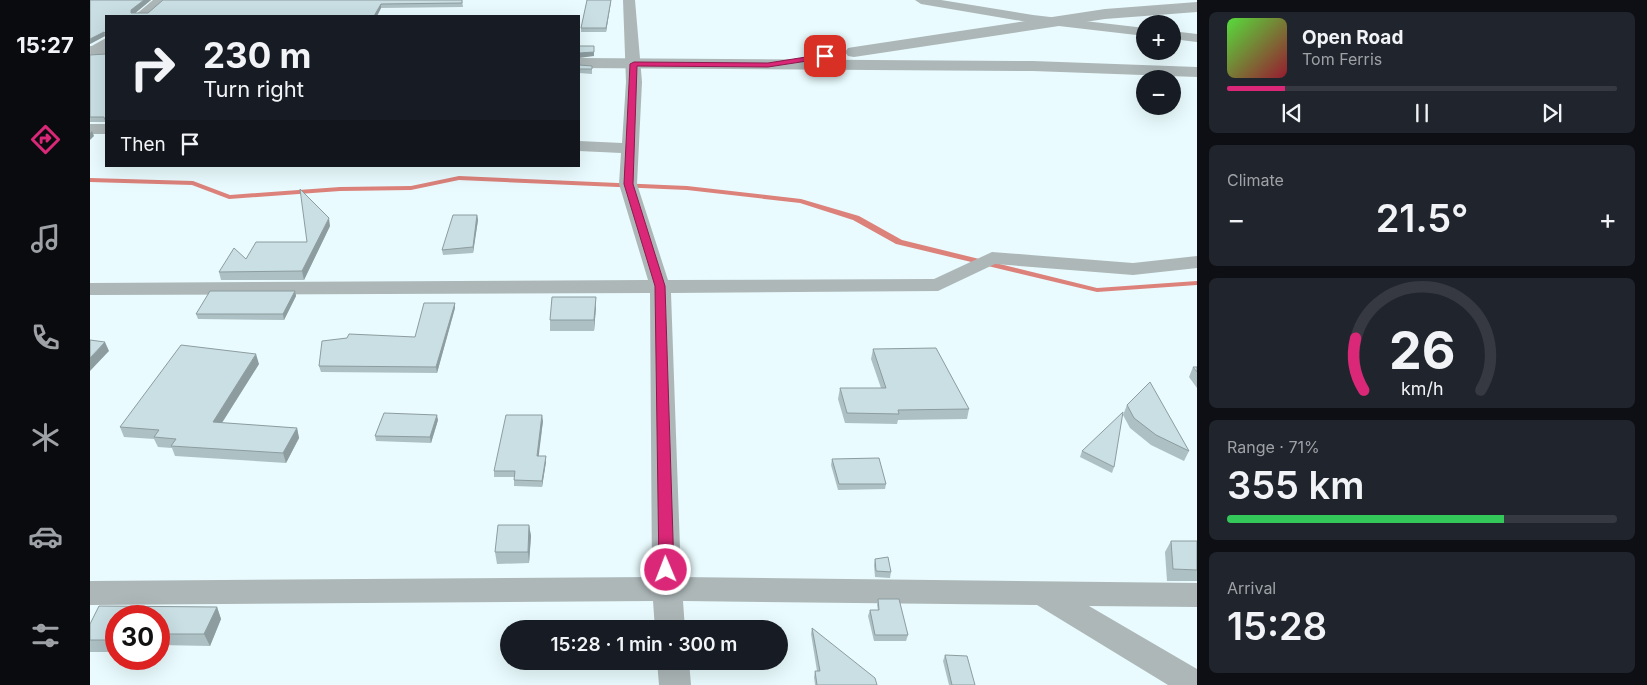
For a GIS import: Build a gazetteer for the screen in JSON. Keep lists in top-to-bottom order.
{
  "page": {
    "tabs": "15:27",
    "map_buttons": ["+", "−"],
    "turn": ["230 m", "Turn right"],
    "song": ["Open Road", "Tom Ferris"],
    "then": "Then",
    "tile": [
      "Climate",
      ["Range · 71%", "355 km"],
      ["Arrival", "15:28"]
    ],
    "heat": ["−", "21.5°", "+"],
    "limit": "30",
    "trip": "15:28 · 1 min · 300 m",
    "gauge": ["26", "km/h"]
  }
}
